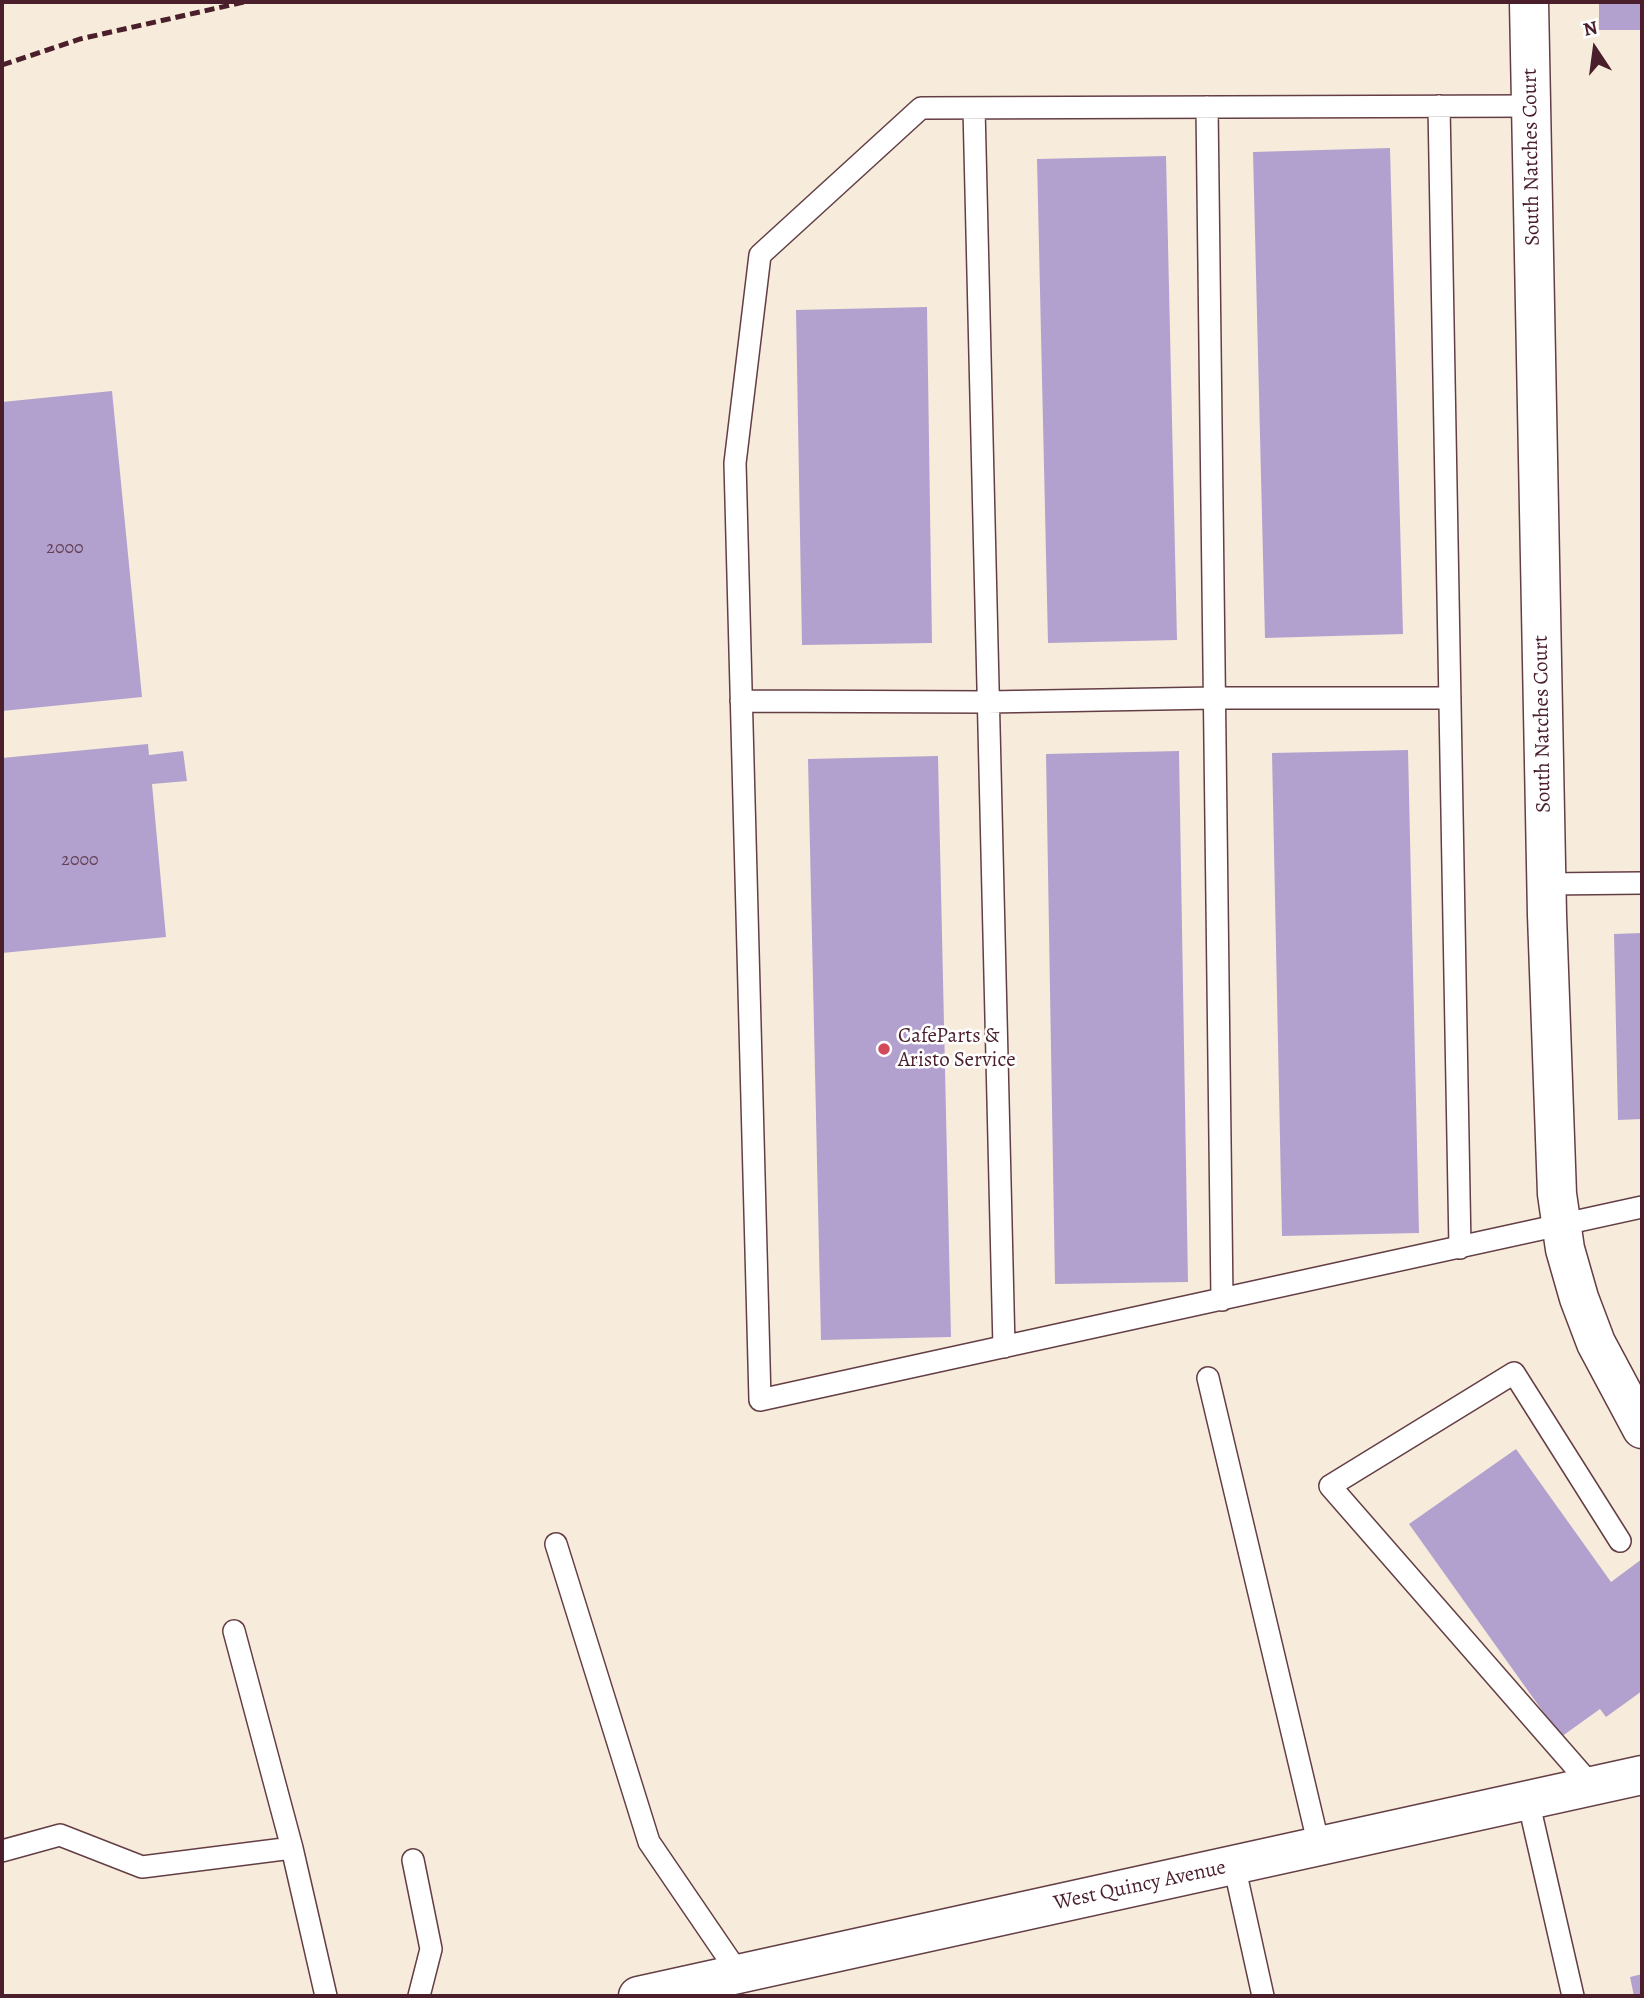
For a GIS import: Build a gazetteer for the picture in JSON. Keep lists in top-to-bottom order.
{
  "streets": {
    "street": ["South Natches Court", "West Quincy Avenue"]
  },
  "places": ["CafeParts & Aristo Service"],
  "house_numbers": ["2000", "2000"],
  "north": "top"
}
